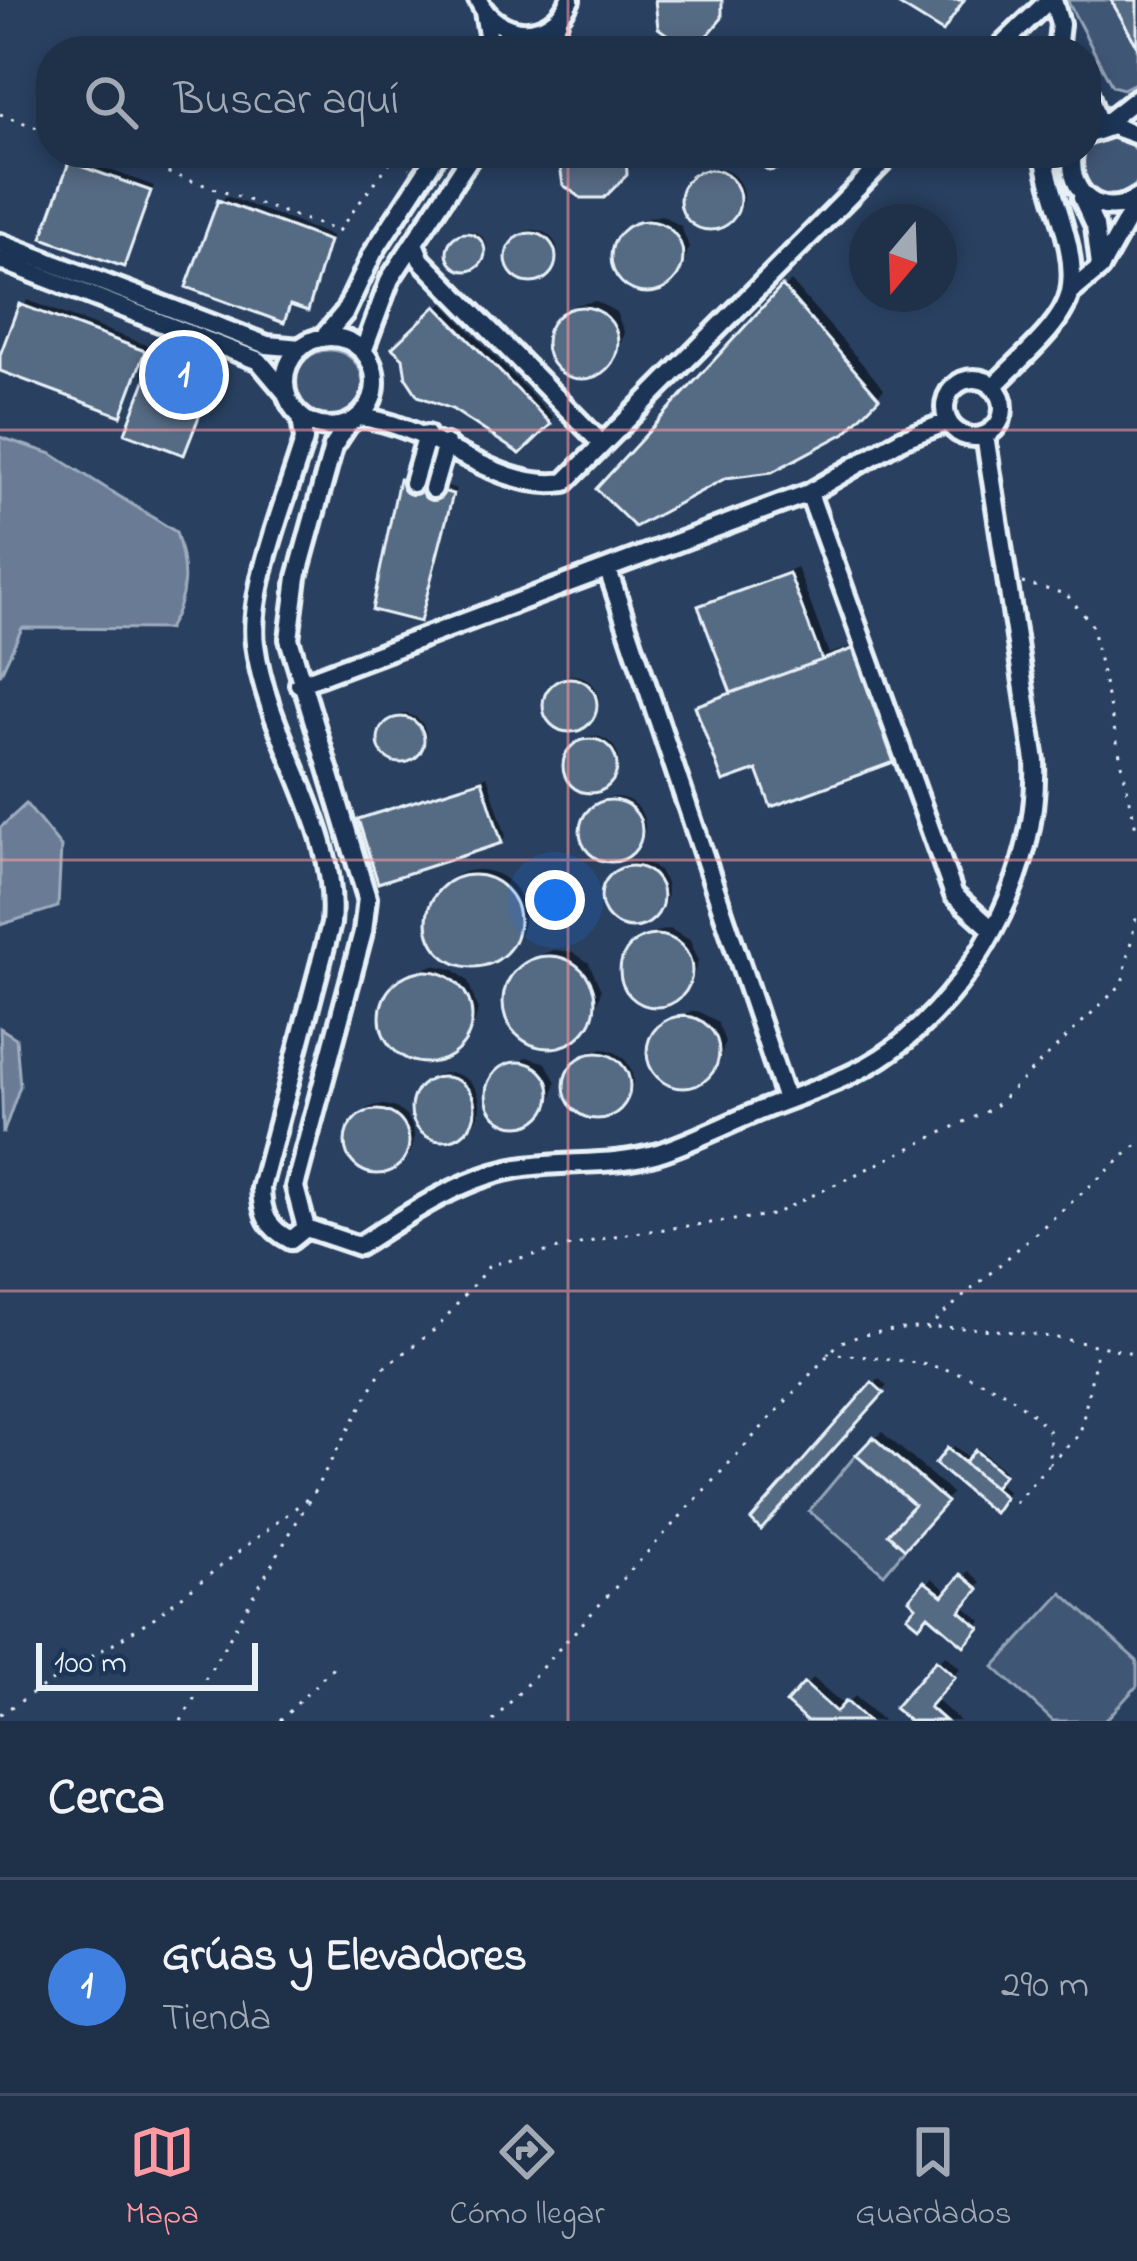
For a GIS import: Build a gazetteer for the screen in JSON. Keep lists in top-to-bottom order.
{
  "scale_bar": "100 m",
  "north": "bottom",
  "page": {
    "search": "Buscar aquí",
    "pins": "1",
    "scale": "100 m",
    "heading": "Cerca",
    "list": [
      {
        "mark": "1",
        "name": "Grúas y Elevadores",
        "note": "Tienda",
        "value": "290 m"
      }
    ],
    "nav": ["Mapa", "Cómo llegar", "Guardados"]
  }
}
